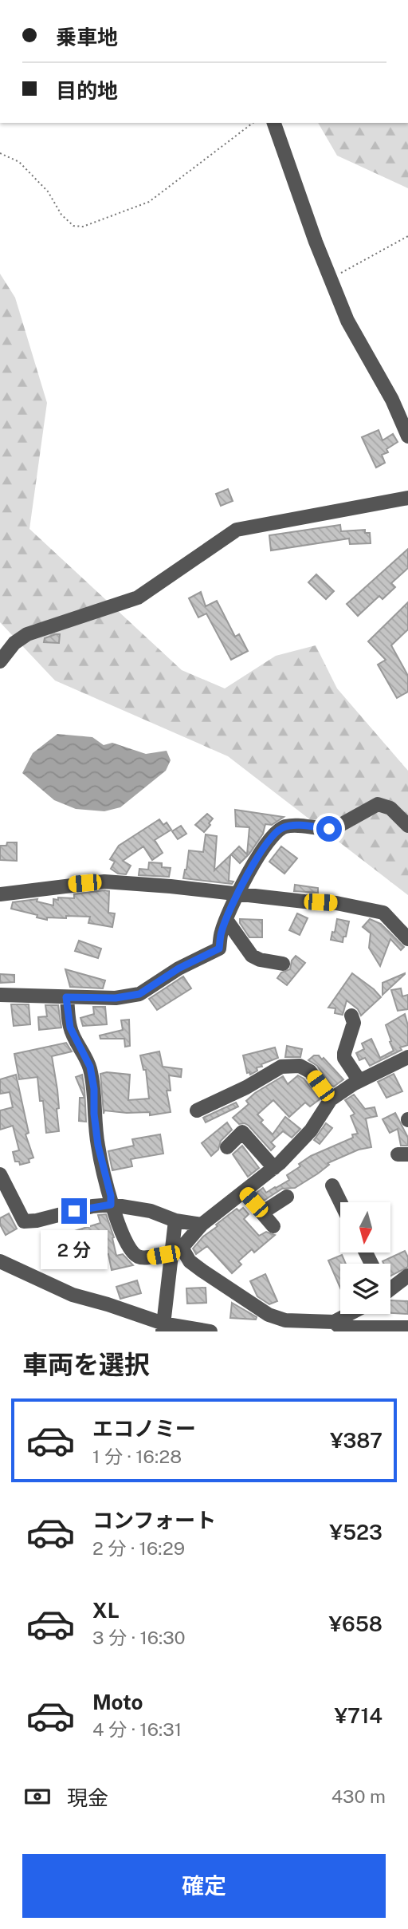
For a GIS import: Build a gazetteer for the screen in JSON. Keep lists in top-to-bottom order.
{
  "north": "bottom",
  "page": {
    "banner": ["乗車地", "目的地"],
    "bubble": "2 分",
    "heading": "車両を選択",
    "list": [
      {
        "name": "エコノミー",
        "note": "1 分 · 16:28",
        "value": "¥387"
      },
      {
        "name": "コンフォート",
        "note": "2 分 · 16:29",
        "value": "¥523"
      },
      {
        "name": "XL",
        "note": "3 分 · 16:30",
        "value": "¥658"
      },
      {
        "name": "Moto",
        "note": "4 分 · 16:31",
        "value": "¥714"
      }
    ],
    "pay": ["現金", "430 m"],
    "buttons": "確定"
  }
}
